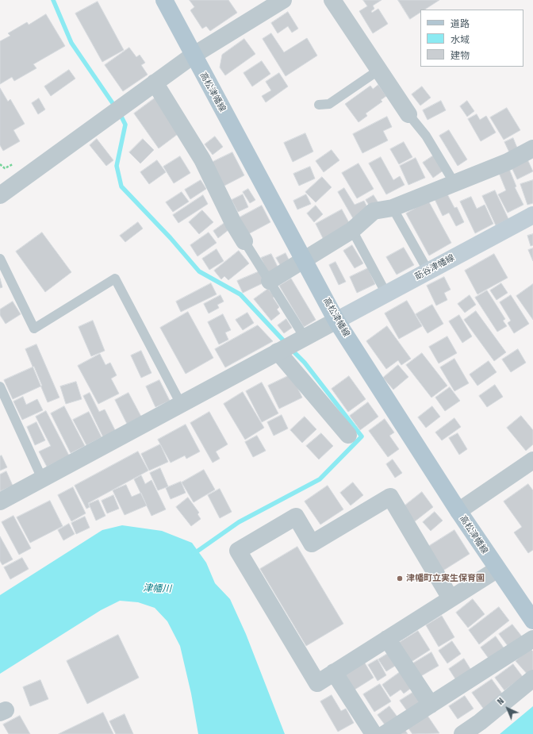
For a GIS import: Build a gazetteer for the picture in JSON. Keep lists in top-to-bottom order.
{
  "streets": {
    "main road": ["高松津幡線", "莇谷津幡線"]
  },
  "crossings": [
    ["高松津幡線", "莇谷津幡線"]
  ],
  "water": ["津幡川"],
  "places": ["津幡町立実生保育園"],
  "legend": ["道路", "水域", "建物"],
  "north": "top left"
}
